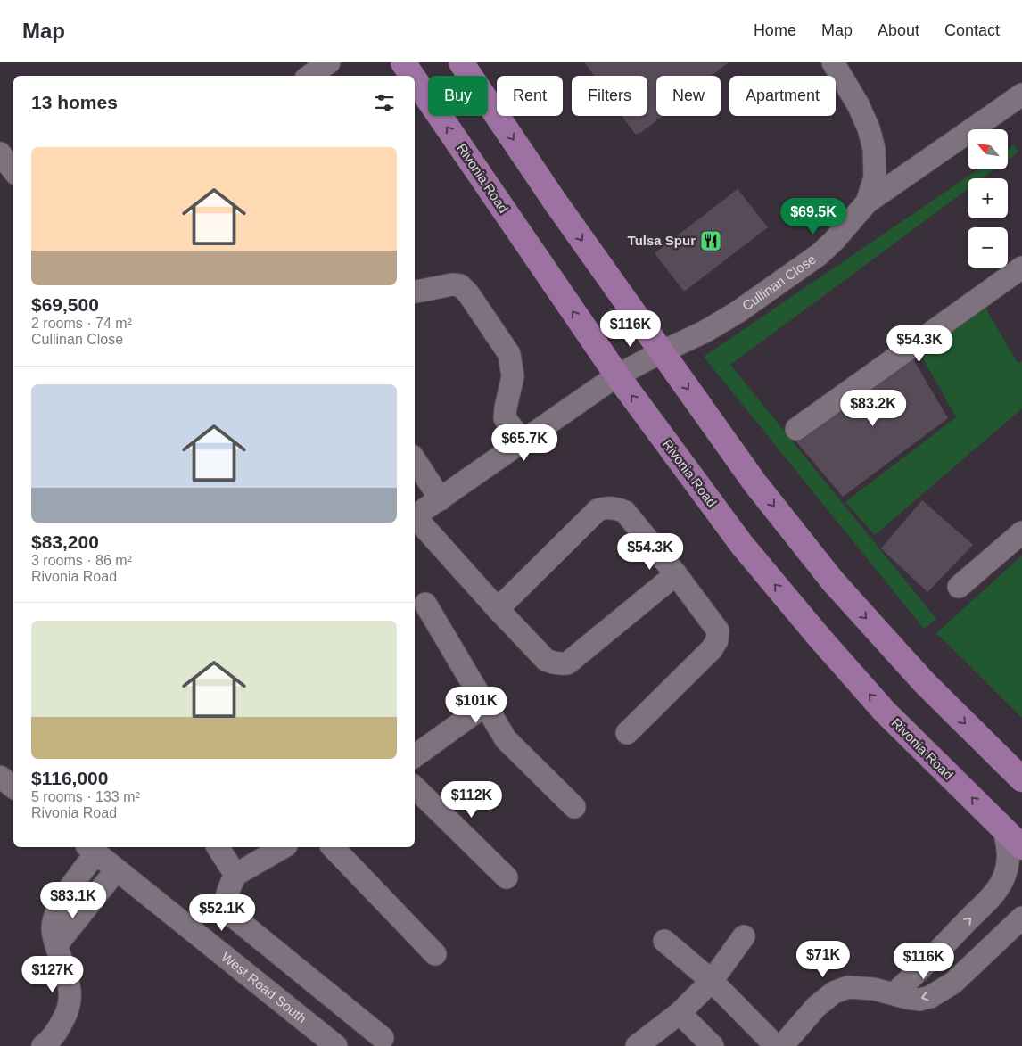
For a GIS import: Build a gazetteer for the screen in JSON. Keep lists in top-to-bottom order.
{
  "streets": {
    "main road": ["Rivonia Road"],
    "street": ["Cullinan Close", "West Road South"]
  },
  "crossings": [
    ["Rivonia Road", "Cullinan Close"]
  ],
  "places": {
    "restaurant": ["Tulsa Spur"]
  },
  "north": "top left",
  "page": {
    "header": "Map",
    "nav": [
      "Home",
      "Map",
      "About",
      "Contact"
    ],
    "chip": [
      "Buy",
      "Rent",
      "Filters",
      "New",
      "Apartment"
    ],
    "heading": "13 homes",
    "map_buttons": ["+", "−"],
    "list": [
      {
        "name": "$69,500",
        "note": "2 rooms · 74 m² · Cullinan Close"
      },
      {
        "name": "$83,200",
        "note": "3 rooms · 86 m² · Rivonia Road"
      },
      {
        "name": "$116,000",
        "note": "5 rooms · 133 m² · Rivonia Road"
      }
    ],
    "price": [
      "$69.5K",
      "$116K",
      "$54.3K",
      "$83.2K",
      "$65.7K",
      "$54.3K",
      "$101K",
      "$112K",
      "$83.1K",
      "$52.1K",
      "$71K",
      "$116K",
      "$127K"
    ]
  }
}
